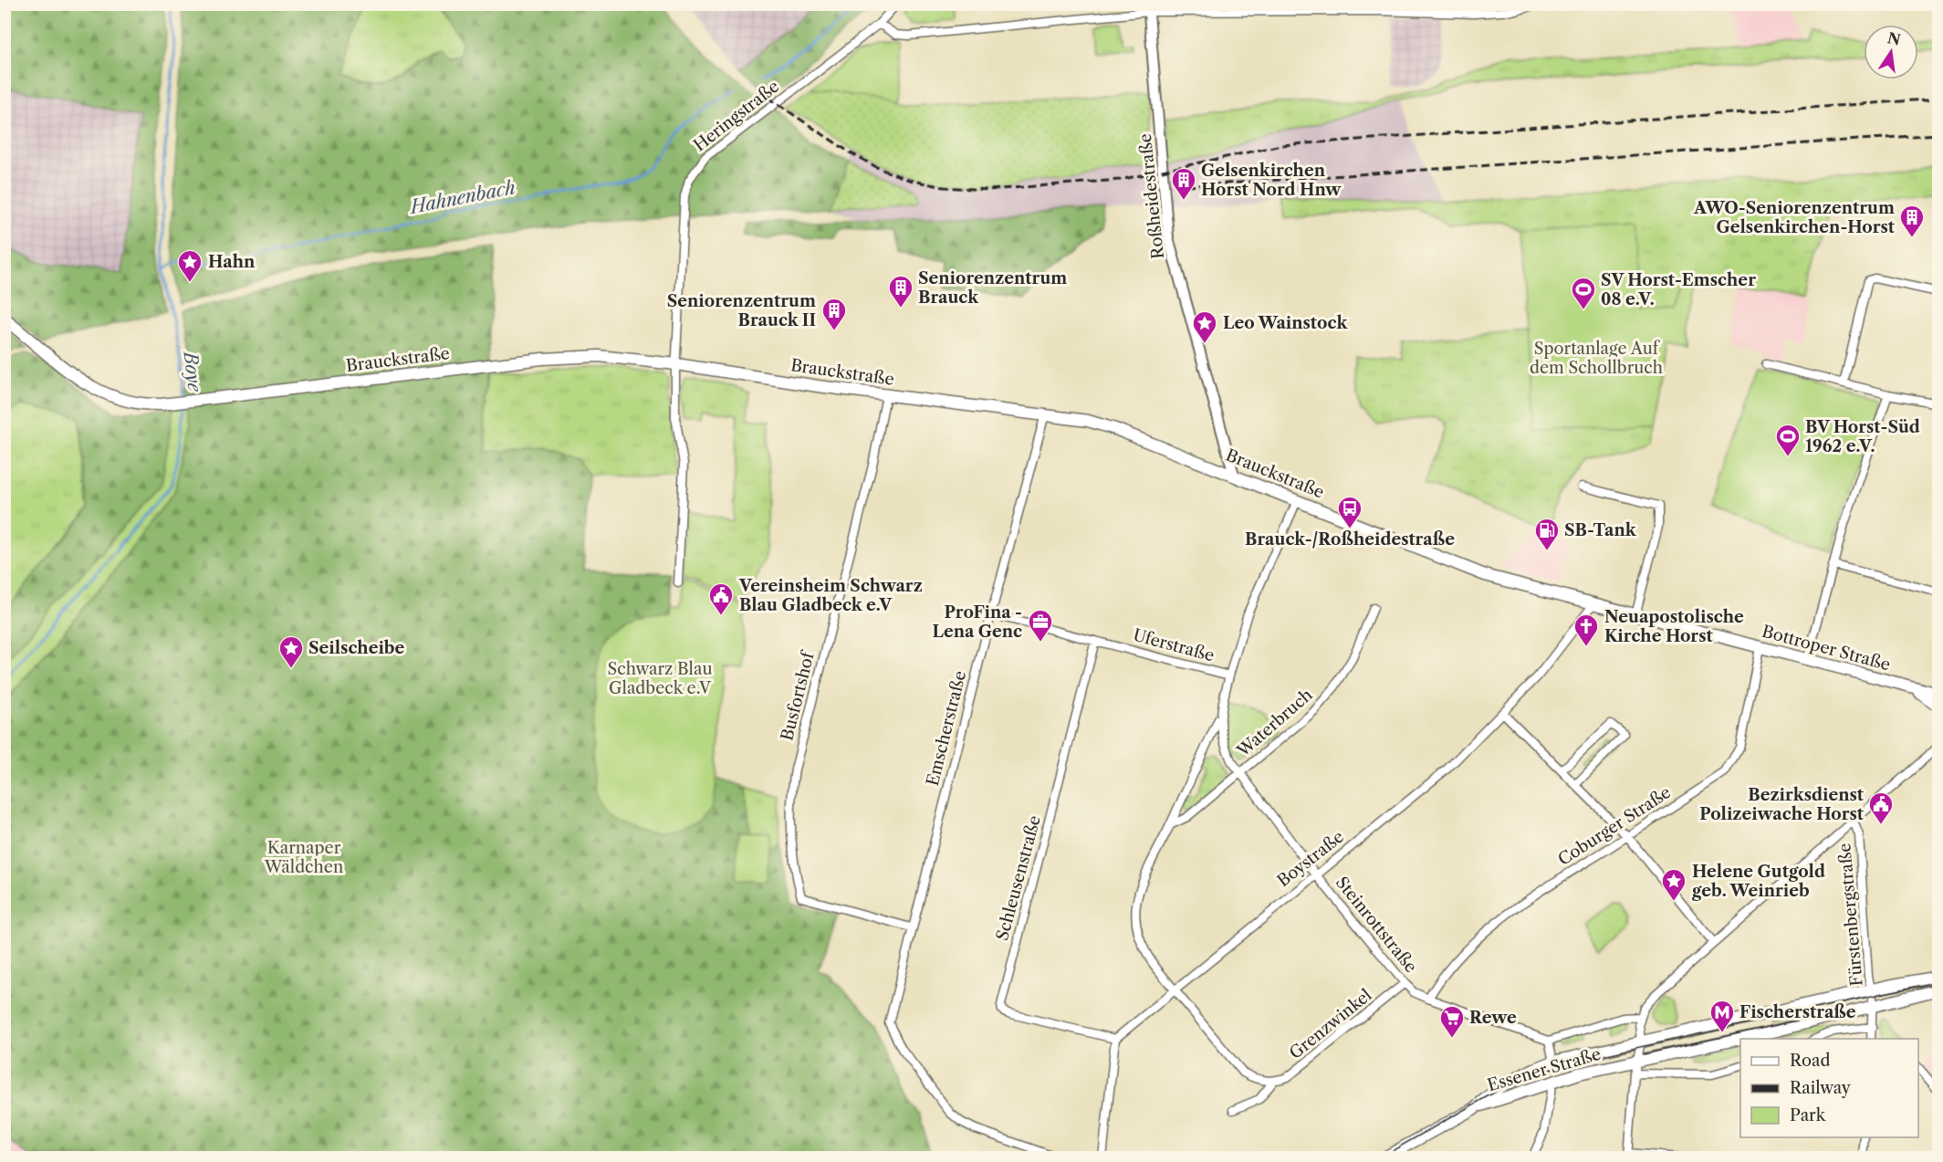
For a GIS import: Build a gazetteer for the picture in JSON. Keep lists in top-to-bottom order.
{
  "streets": {
    "main road": ["Brauckstraße", "Bottroper Straße", "Essener Straße"],
    "street": [
      "Heringstraße",
      "Roßheidestraße",
      "Uferstraße",
      "Busfortshof",
      "Waterbruch",
      "Emscherstraße",
      "Coburger Straße",
      "Boystraße",
      "Schleusenstraße",
      "Fürstenbergstraße",
      "Steinrottstraße",
      "Grenzwinkel"
    ]
  },
  "crossings": [
    ["Heringstraße", "Brauckstraße"],
    ["Roßheidestraße", "Brauckstraße"],
    ["Brauckstraße", "Uferstraße"],
    ["Brauckstraße", "Bottroper Straße"],
    ["Brauckstraße", "Busfortshof"],
    ["Brauckstraße", "Emscherstraße"],
    ["Uferstraße", "Emscherstraße"],
    ["Uferstraße", "Schleusenstraße"],
    ["Uferstraße", "Steinrottstraße"],
    ["Bottroper Straße", "Coburger Straße"],
    ["Bottroper Straße", "Boystraße"],
    ["Busfortshof", "Emscherstraße"],
    ["Waterbruch", "Steinrottstraße"],
    ["Coburger Straße", "Steinrottstraße"],
    ["Boystraße", "Schleusenstraße"],
    ["Boystraße", "Steinrottstraße"],
    ["Fürstenbergstraße", "Essener Straße"],
    ["Steinrottstraße", "Grenzwinkel"],
    ["Steinrottstraße", "Essener Straße"]
  ],
  "water": ["Hahnenbach", "Boye"],
  "parks": ["Sportanlage Auf dem Schollbruch", "Schwarz Blau Gladbeck e.V", "Karnaper Wäldchen"],
  "places": {
    "building": [
      "Gelsenkirchen Horst Nord Hnw",
      "AWO-Seniorenzentrum Gelsenkirchen-Horst",
      "Seniorenzentrum Brauck",
      "Seniorenzentrum Brauck II"
    ],
    "place": [
      "Hahn",
      "Leo Wainstock",
      "Seilscheibe",
      "Helene Gutgold geb. Weinrieb"
    ],
    "sports": ["SV Horst-Emscher 08 e.V.", "BV Horst-Süd 1962 e.V."],
    "bus stop": ["Brauck-/Roßheidestraße"],
    "fuel station": ["SB-Tank"],
    "public building": ["Vereinsheim Schwarz Blau Gladbeck e.V", "Bezirksdienst Polizeiwache Horst"],
    "office": ["ProFina - Lena Genc"],
    "church": ["Neuapostolische Kirche Horst"],
    "metro station": ["Fischerstraße"],
    "supermarket": ["Rewe"]
  },
  "legend": ["Road", "Railway", "Park"],
  "north": "top"
}
